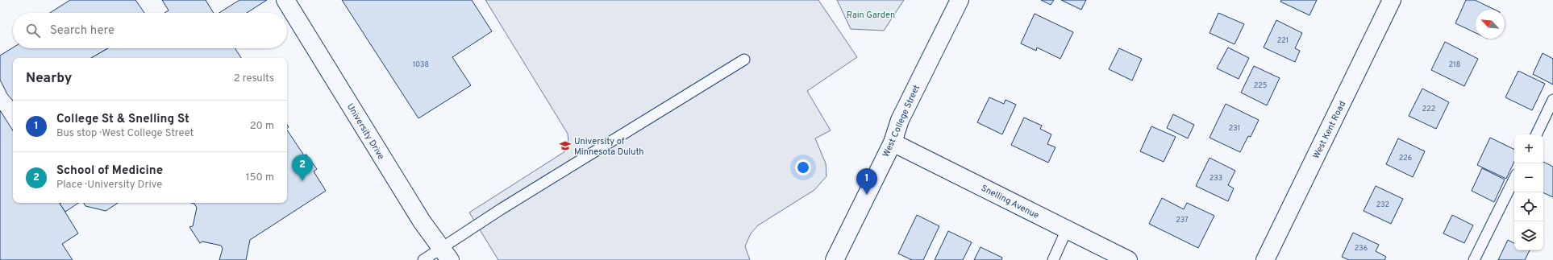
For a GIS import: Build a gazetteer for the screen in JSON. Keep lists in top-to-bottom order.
{
  "streets": {
    "street": [
      "West College Street",
      "West Kent Road",
      "University Drive",
      "Snelling Avenue"
    ]
  },
  "crossings": [
    ["West College Street", "Snelling Avenue"]
  ],
  "parks": ["Rain Garden"],
  "places": {
    "school or university": ["University of Minnesota Duluth"]
  },
  "house_numbers": [
    "221",
    "1038",
    "218",
    "225",
    "222",
    "231",
    "226",
    "233",
    "232",
    "237",
    "236"
  ],
  "north": "top left",
  "page": {
    "search": "Search here",
    "heading": ["Nearby", "2 results"],
    "list": [
      {
        "mark": "1",
        "name": "College St & Snelling St",
        "note": "Bus stop · West College Street",
        "value": "20 m"
      },
      {
        "mark": "2",
        "name": "School of Medicine",
        "note": "Place · University Drive",
        "value": "150 m"
      }
    ],
    "map_buttons": ["+", "−"],
    "pins": ["2", "1"]
  }
}
